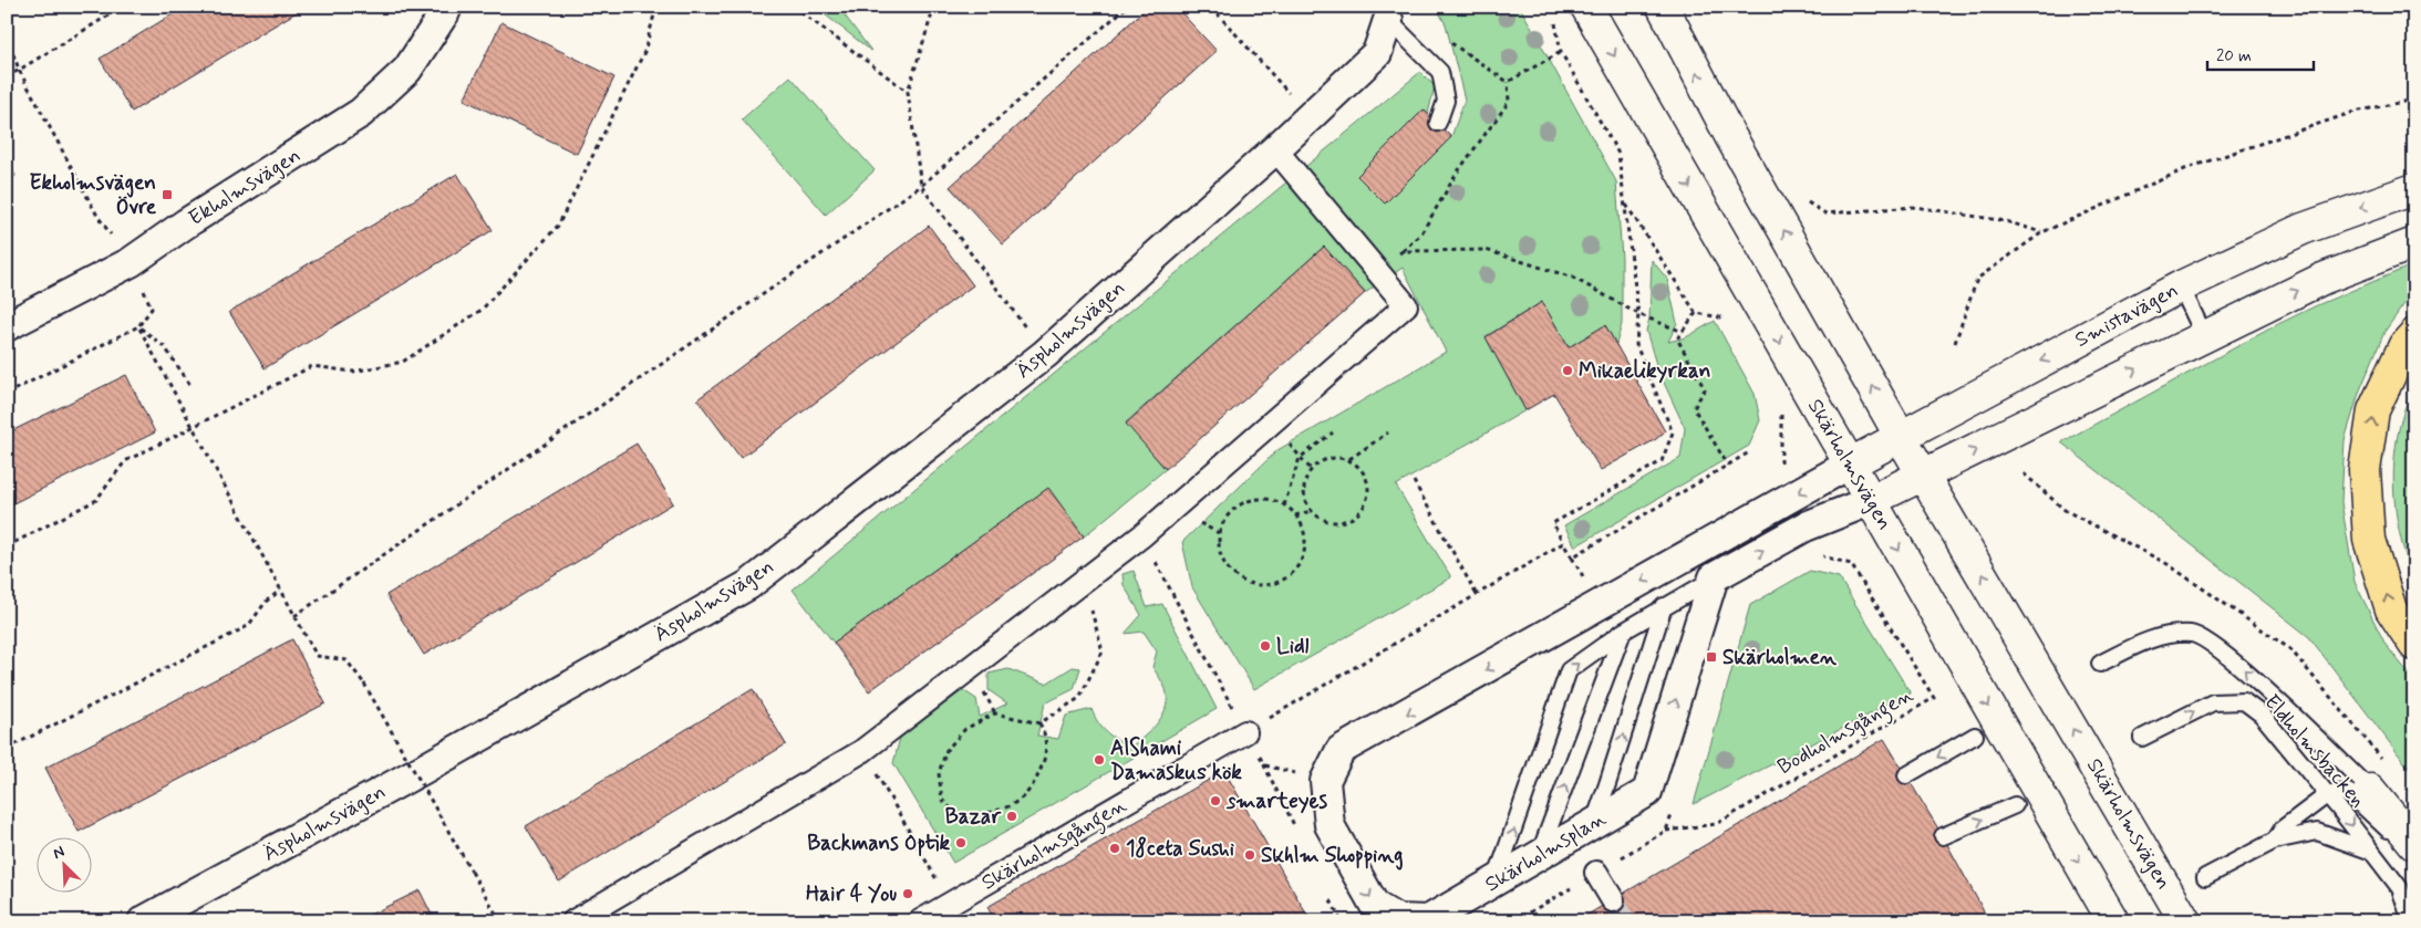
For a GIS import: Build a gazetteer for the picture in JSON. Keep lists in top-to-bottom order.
{
  "streets": {
    "main road": ["Smistavägen", "Skärholmsvägen"],
    "street": [
      "Ekholmsvägen",
      "Äspholmsvägen",
      "Skärholmsgången",
      "Skärholmsplan"
    ],
    "lane": ["Eldholmsbacken"],
    "path": ["Bodholmsgången"]
  },
  "crossings": [
    ["Smistavägen", "Skärholmsvägen"],
    ["Smistavägen", "Skärholmsplan"],
    ["Skärholmsvägen", "Skärholmsplan"]
  ],
  "places": {
    "transit": ["Ekholmsvägen Övre", "Skärholmen"],
    "other": [
      "Mikaelikyrkan",
      "Lidl",
      "AlShami Damaskus kök",
      "smarteyes",
      "Bazar",
      "Backmans Optik",
      "18ceta Sushi",
      "Skhlm Shopping",
      "Hair 4 You"
    ]
  },
  "scale_bar": "20 m",
  "north": "top left"
}
